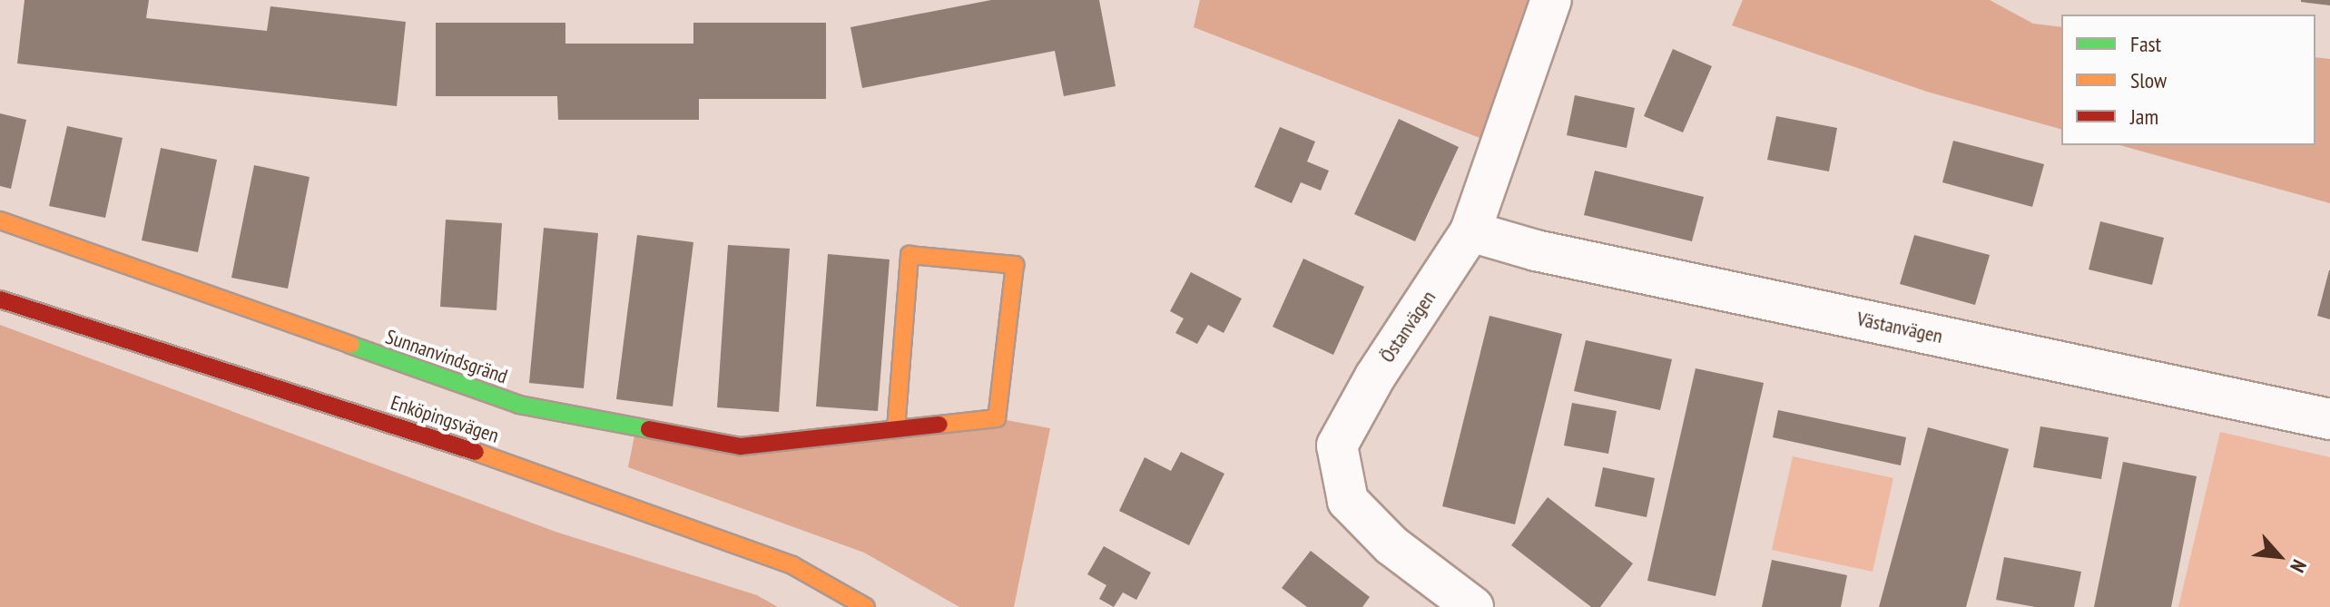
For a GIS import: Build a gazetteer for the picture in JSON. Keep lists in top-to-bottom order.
{
  "streets": {
    "street": [
      "Östanvägen",
      "Västanvägen",
      "Sunnanvindsgränd",
      "Enköpingsvägen"
    ]
  },
  "crossings": [
    ["Östanvägen", "Västanvägen"]
  ],
  "legend": ["Fast", "Slow", "Jam"],
  "north": "bottom right"
}
